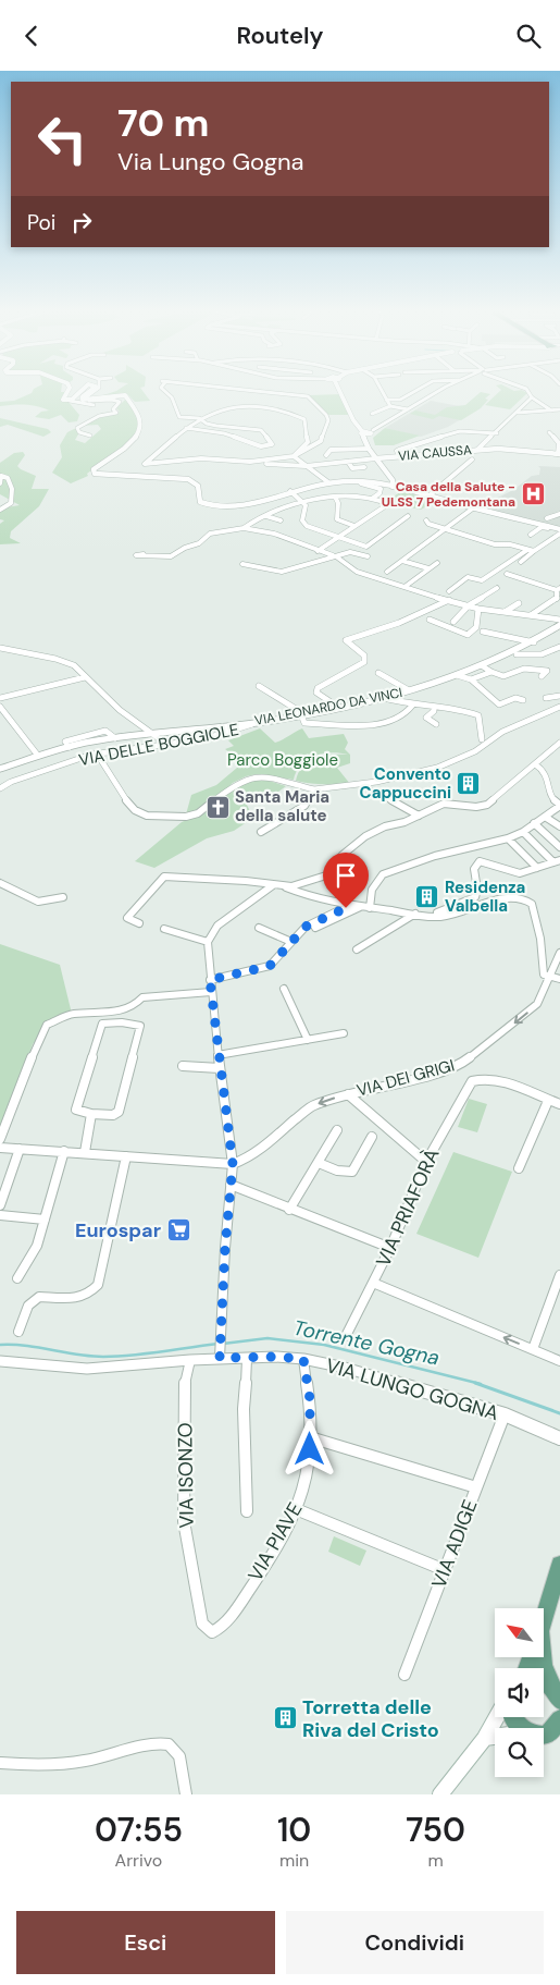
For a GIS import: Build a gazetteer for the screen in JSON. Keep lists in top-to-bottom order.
{
  "streets": {
    "street": [
      "VIA CAUSSA",
      "VIA LEONARDO DA VINCI",
      "VIA DELLE BOGGIOLE",
      "VIA DEI GRIGI",
      "VIA PRIAFORÀ",
      "VIA LUNGO GOGNA",
      "VIA ISONZO",
      "VIA PIAVE",
      "VIA ADIGE"
    ]
  },
  "crossings": [
    ["VIA LEONARDO DA VINCI", "VIA DELLE BOGGIOLE"],
    ["VIA LUNGO GOGNA", "VIA ISONZO"],
    ["VIA LUNGO GOGNA", "VIA PIAVE"],
    ["VIA LUNGO GOGNA", "VIA ADIGE"],
    ["VIA ISONZO", "VIA PIAVE"]
  ],
  "one_way": ["VIA DEI GRIGI"],
  "water": ["Torrente Gogna"],
  "parks": ["Parco Boggiole"],
  "places": {
    "hospital": ["Casa della Salute - ULSS 7 Pedemontana"],
    "building": ["Convento Cappuccini", "Residenza Valbella", "Torretta delle Riva del Cristo"],
    "church": ["Santa Maria della salute"],
    "supermarket": ["Eurospar"]
  },
  "north": "top left",
  "page": {
    "header": "Routely",
    "turn": ["70 m", "Via Lungo Gogna"],
    "then": "Poi",
    "eta": [
      "07:55",
      "Arrivo",
      "10",
      "min",
      "750",
      "m"
    ],
    "buttons": ["Esci", "Condividi"]
  }
}
